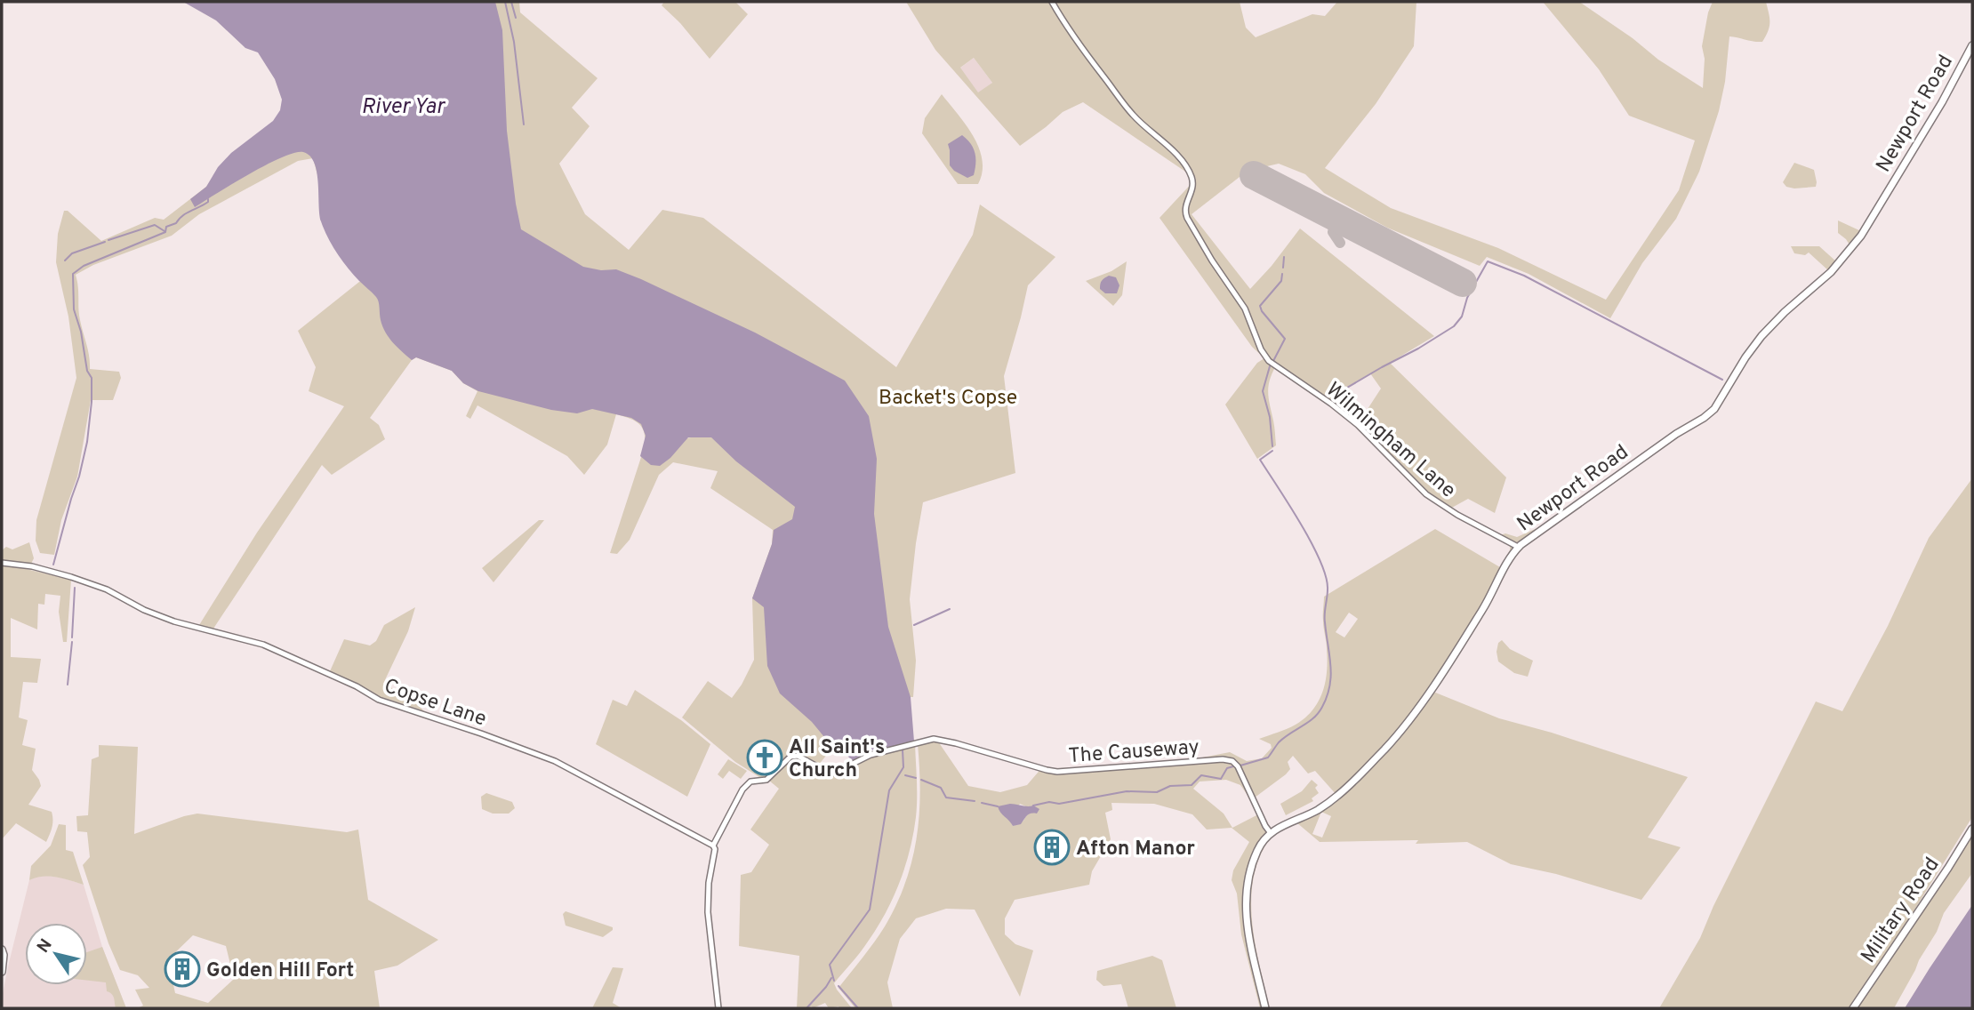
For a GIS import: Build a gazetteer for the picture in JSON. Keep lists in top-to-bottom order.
{
  "streets": {
    "main road": ["Newport Road", "Military Road"],
    "street": ["Wilmingham Lane", "Copse Lane", "The Causeway"]
  },
  "crossings": [
    ["Newport Road", "Wilmingham Lane"],
    ["Newport Road", "The Causeway"],
    ["Copse Lane", "The Causeway"]
  ],
  "water": ["River Yar"],
  "parks": ["Backet's Copse"],
  "places": {
    "church": ["All Saint's Church"],
    "building": ["Afton Manor", "Golden Hill Fort"]
  },
  "north": "top left"
}
